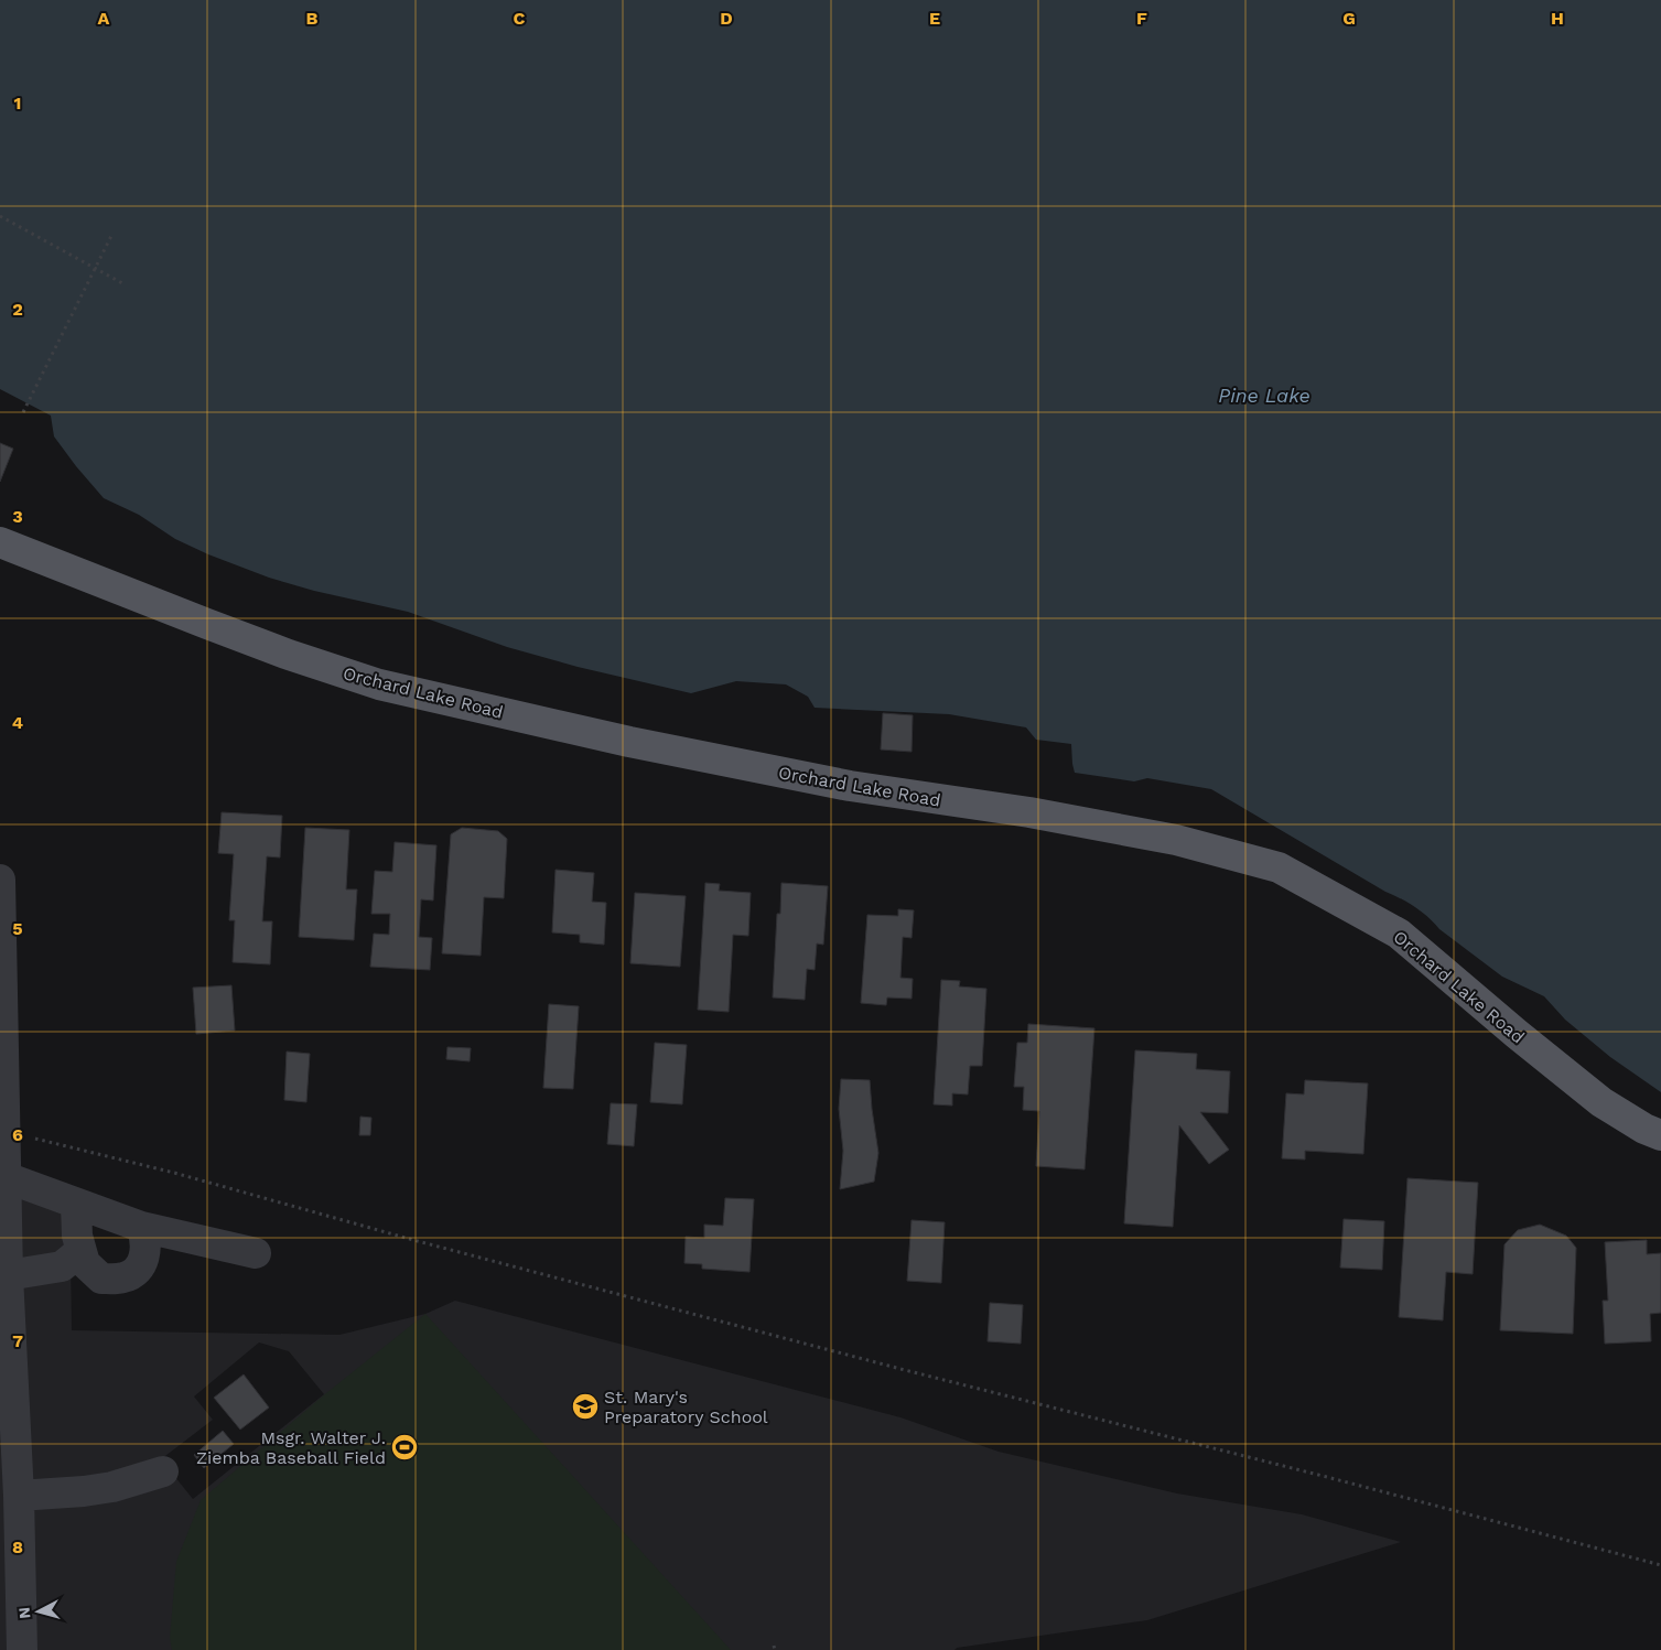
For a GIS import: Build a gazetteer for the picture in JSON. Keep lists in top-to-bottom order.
{
  "streets": {
    "main road": ["Orchard Lake Road"]
  },
  "water": ["Pine Lake"],
  "places": {
    "school or university": ["St. Mary's Preparatory School"],
    "sports": ["Msgr. Walter J. Ziemba Baseball Field"]
  },
  "north": "left",
  "grid": {
    "columns": [
      "A",
      "B",
      "C",
      "D",
      "E",
      "F",
      "G",
      "H"
    ],
    "rows": [
      "1",
      "2",
      "3",
      "4",
      "5",
      "6",
      "7",
      "8"
    ]
  }
}
